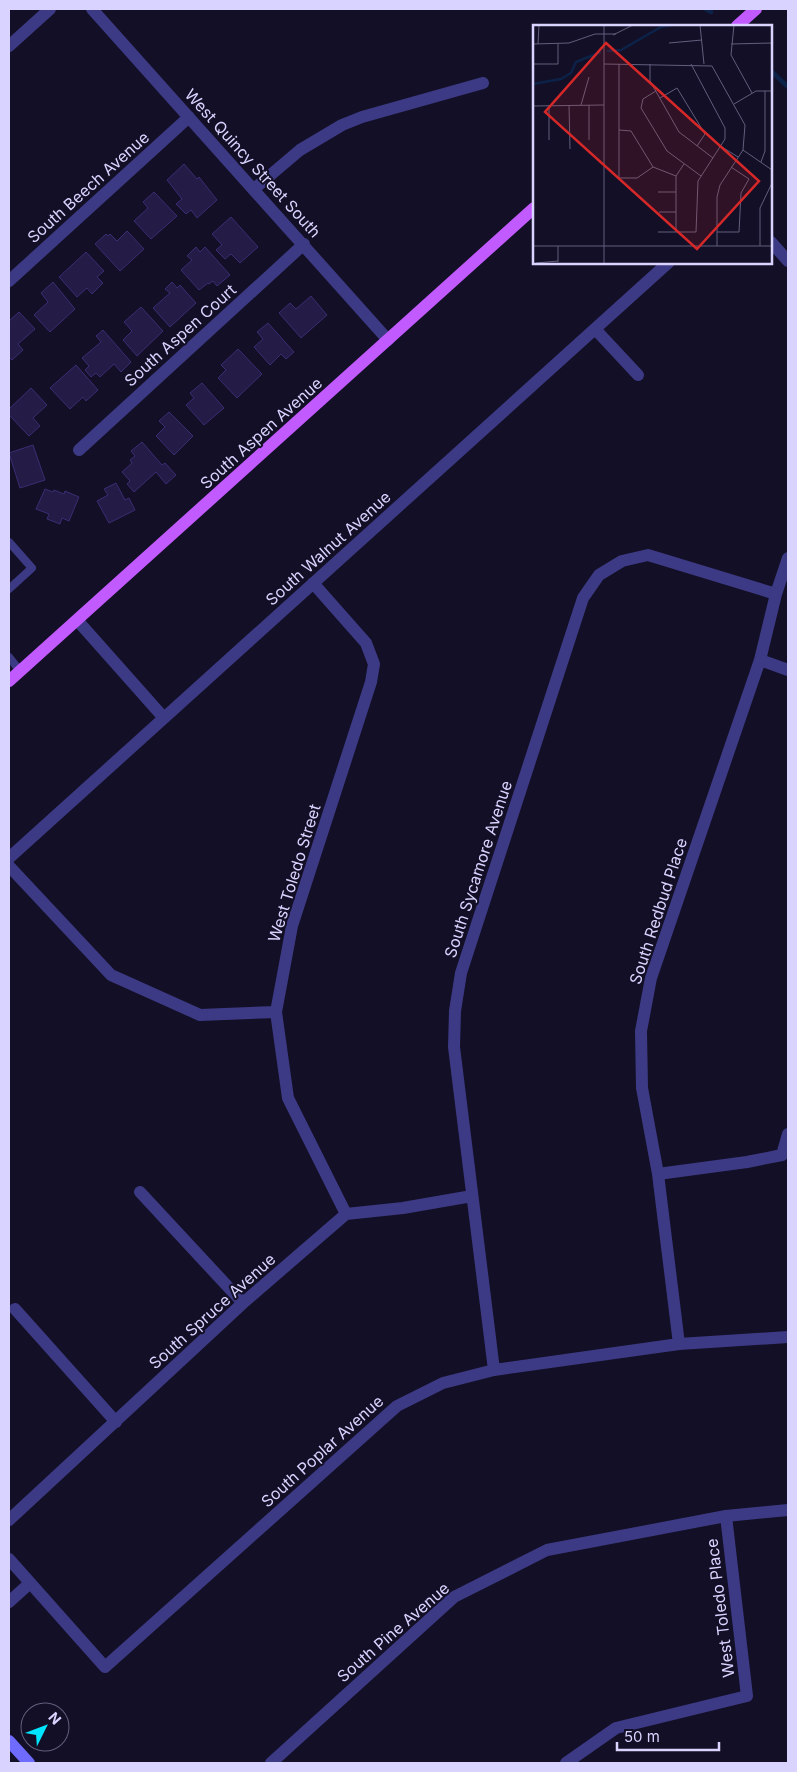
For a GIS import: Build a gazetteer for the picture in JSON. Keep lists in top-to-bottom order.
{
  "streets": {
    "main road": ["South Aspen Avenue"],
    "street": [
      "West Quincy Street South",
      "South Beech Avenue",
      "South Aspen Court",
      "South Walnut Avenue",
      "South Sycamore Avenue",
      "West Toledo Street",
      "South Redbud Place",
      "South Spruce Avenue",
      "South Poplar Avenue",
      "West Toledo Place",
      "South Pine Avenue"
    ]
  },
  "crossings": [
    ["West Quincy Street South", "South Beech Avenue"],
    ["West Quincy Street South", "South Aspen Court"],
    ["West Quincy Street South", "South Aspen Avenue"],
    ["South Walnut Avenue", "West Toledo Street"],
    ["South Sycamore Avenue", "South Redbud Place"],
    ["South Sycamore Avenue", "South Poplar Avenue"],
    ["West Toledo Street", "South Spruce Avenue"],
    ["South Redbud Place", "South Poplar Avenue"],
    ["West Toledo Place", "South Pine Avenue"]
  ],
  "scale_bar": "50 m",
  "north": "top right"
}
